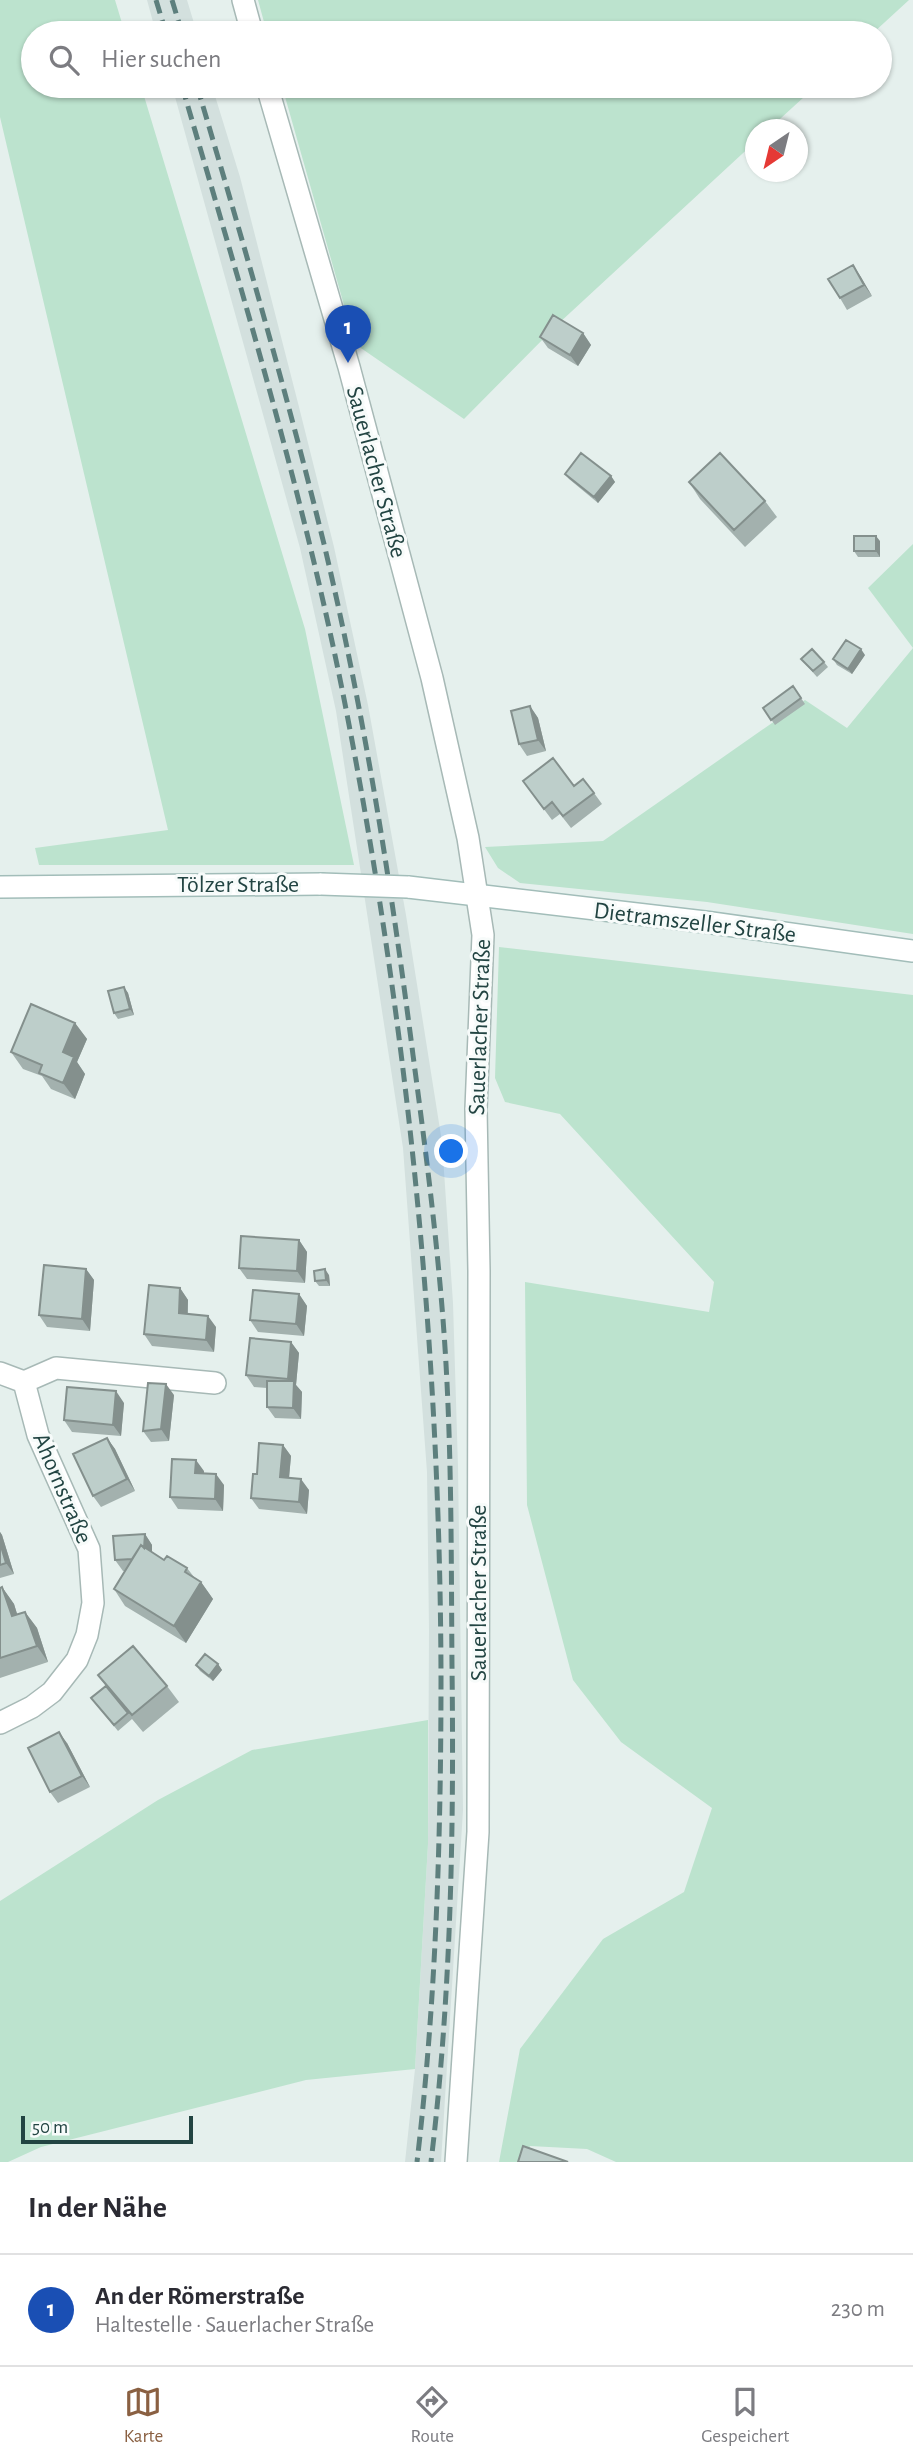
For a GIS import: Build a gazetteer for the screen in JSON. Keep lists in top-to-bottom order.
{
  "streets": {
    "street": [
      "Sauerlacher Straße",
      "Tölzer Straße",
      "Dietramszeller Straße",
      "Ahornstraße"
    ]
  },
  "crossings": [
    ["Sauerlacher Straße", "Tölzer Straße"],
    ["Sauerlacher Straße", "Dietramszeller Straße"],
    ["Tölzer Straße", "Dietramszeller Straße"]
  ],
  "scale_bar": "50 m",
  "north": "bottom left",
  "page": {
    "search": "Hier suchen",
    "pins": "1",
    "scale": "50 m",
    "heading": "In der Nähe",
    "list": [
      {
        "mark": "1",
        "name": "An der Römerstraße",
        "note": "Haltestelle · Sauerlacher Straße",
        "value": "230 m"
      }
    ],
    "nav": ["Karte", "Route", "Gespeichert"]
  }
}
